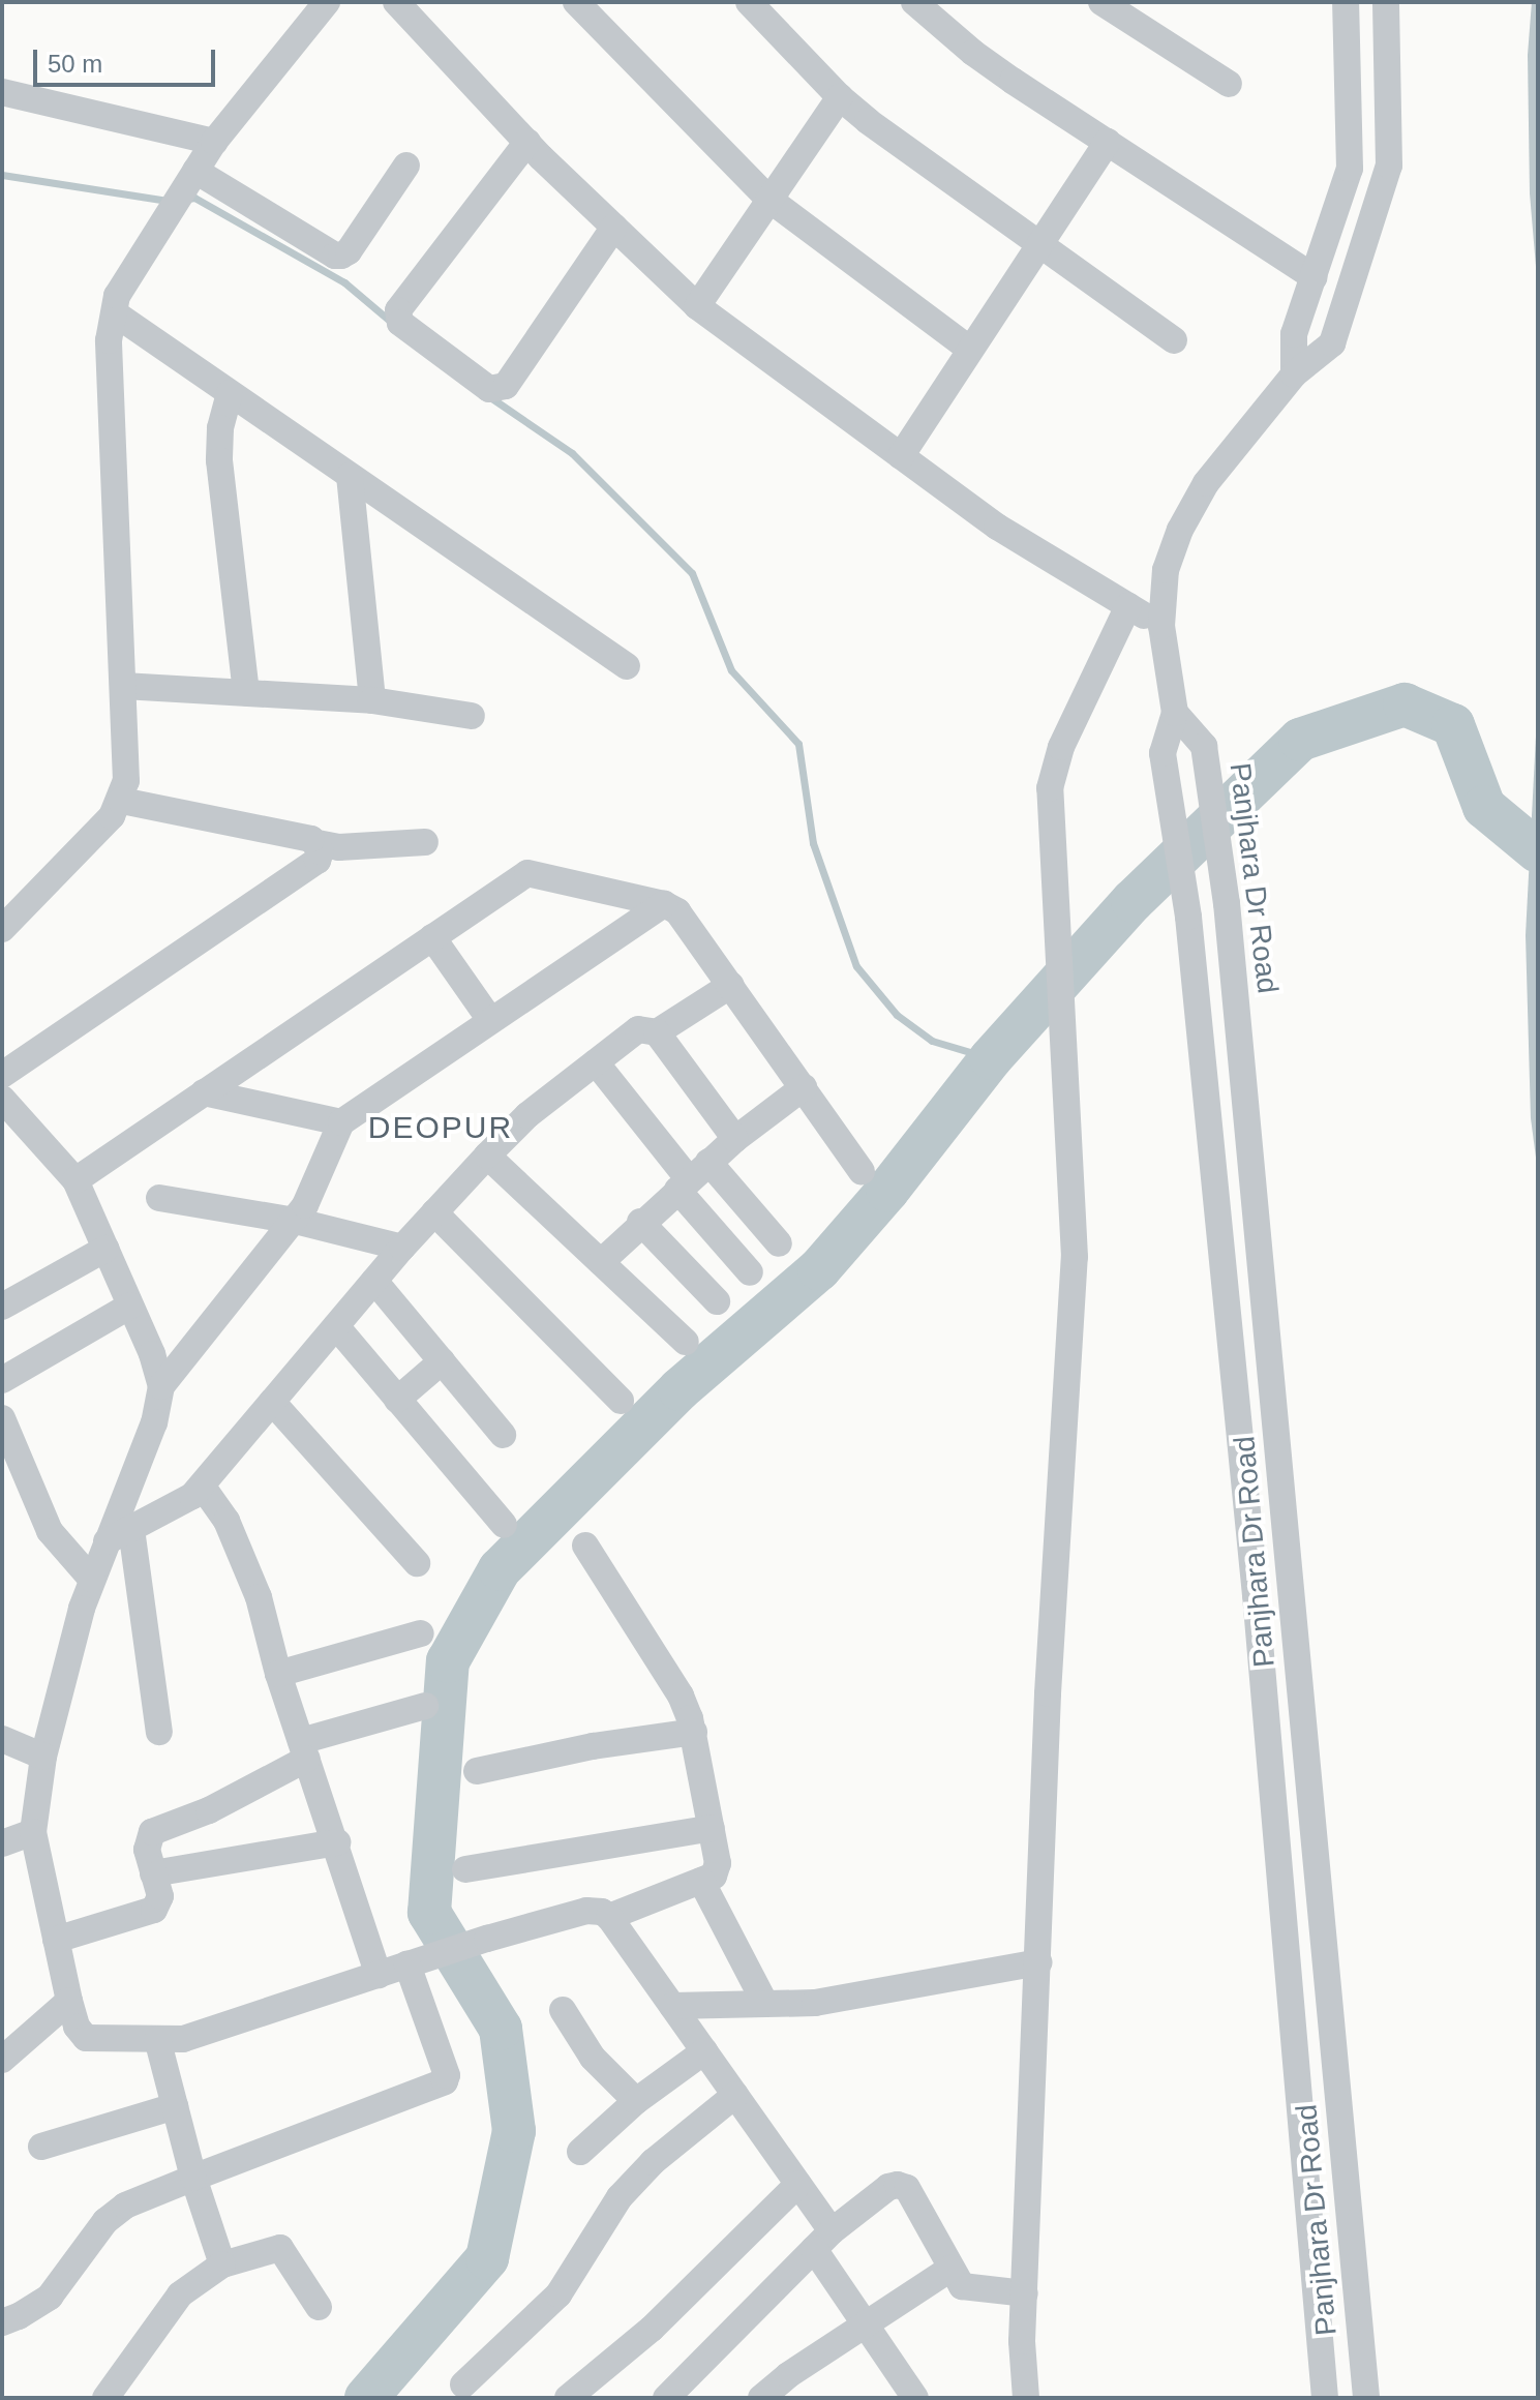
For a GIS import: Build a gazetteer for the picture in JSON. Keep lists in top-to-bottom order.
{
  "streets": {
    "street": ["Panjhara Dr Road"]
  },
  "districts": ["DEOPUR"],
  "scale_bar": "50 m"
}
